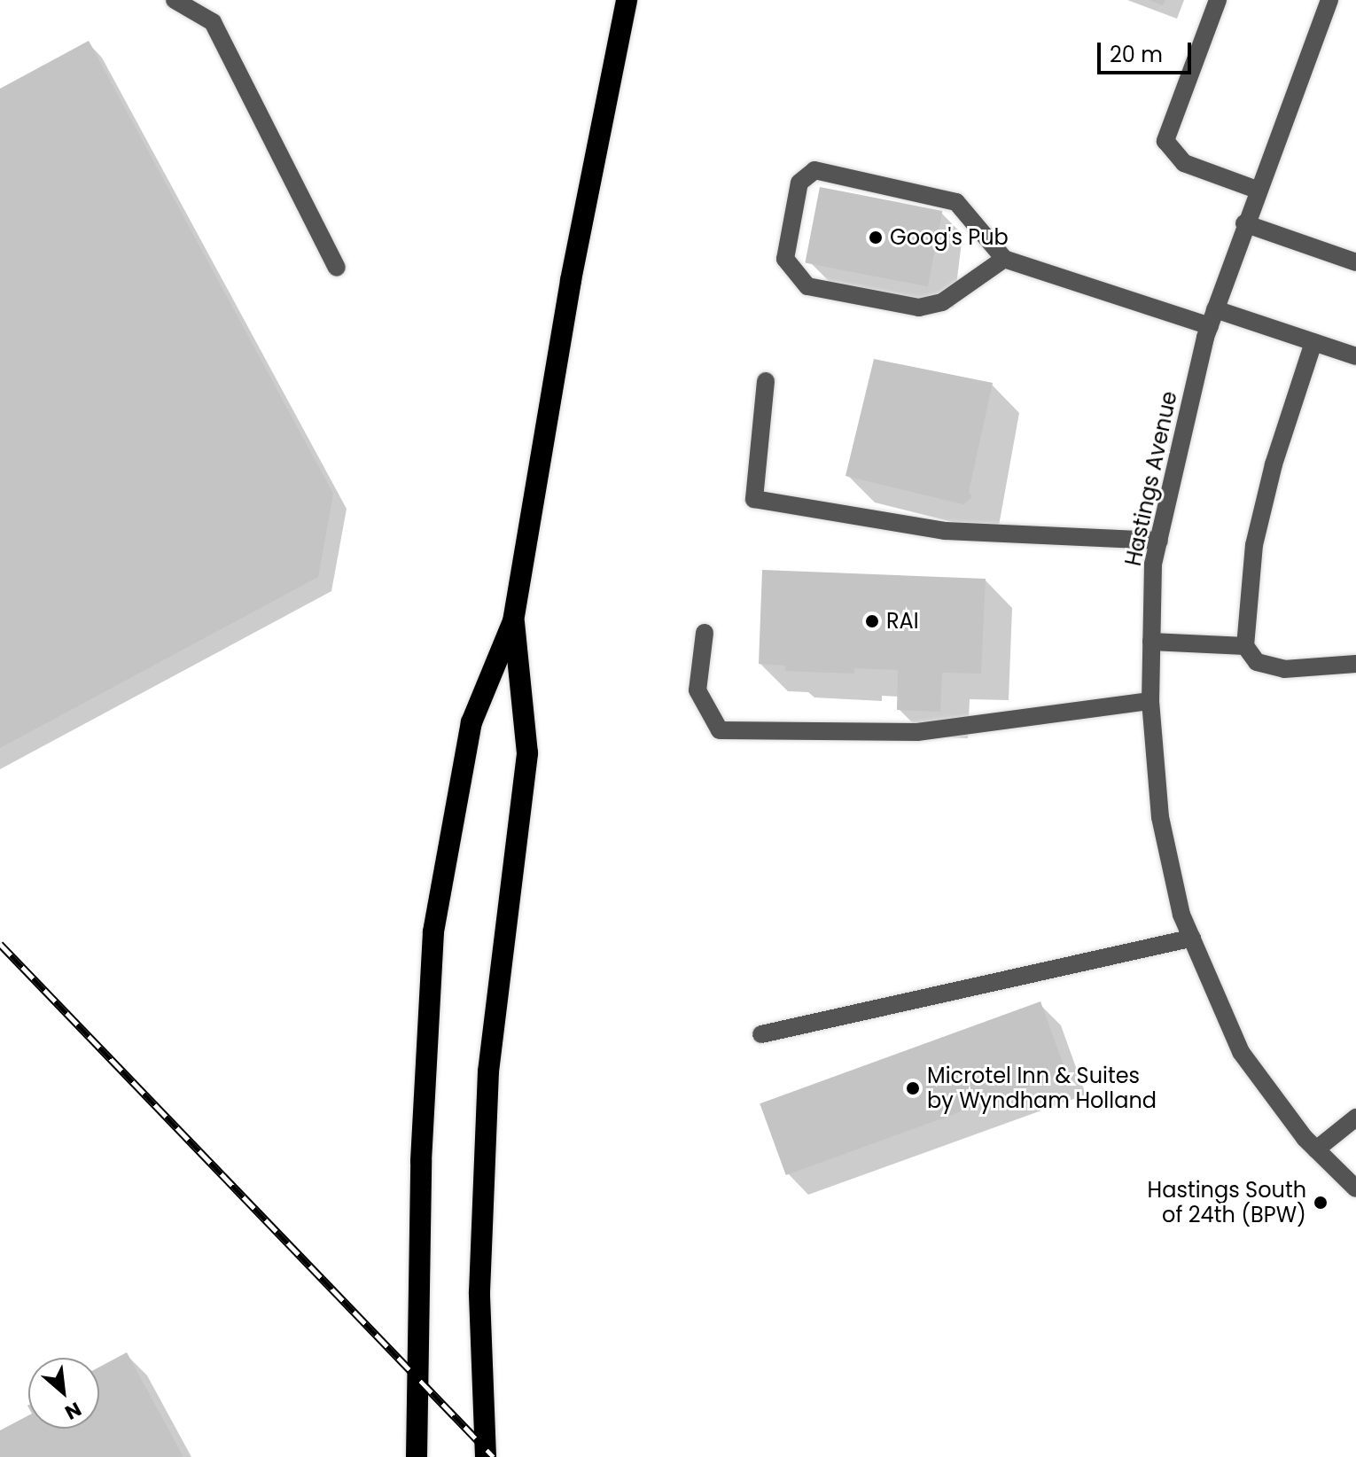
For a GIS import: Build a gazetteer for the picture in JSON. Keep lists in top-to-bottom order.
{
  "streets": {
    "street": ["Hastings Avenue"]
  },
  "places": [
    "Goog's Pub",
    "RAI",
    "Microtel Inn & Suites by Wyndham Holland",
    "Hastings South of 24th (BPW)"
  ],
  "scale_bar": "20 m",
  "north": "bottom right"
}
